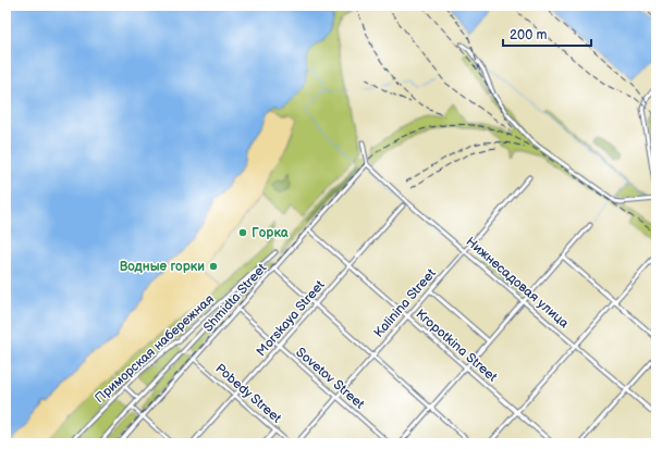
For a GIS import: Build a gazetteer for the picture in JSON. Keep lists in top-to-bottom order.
{
  "streets": {
    "street": [
      "Нижнесадовая улица",
      "Shmidta Street",
      "Kalinina Street",
      "Morskaya Street",
      "Kropotkina Street",
      "Приморская набережная",
      "Sovetov Street",
      "Pobedy Street"
    ]
  },
  "crossings": [
    ["Нижнесадовая улица", "Shmidta Street"],
    ["Нижнесадовая улица", "Kalinina Street"],
    ["Shmidta Street", "Kropotkina Street"],
    ["Shmidta Street", "Sovetov Street"],
    ["Shmidta Street", "Pobedy Street"],
    ["Kalinina Street", "Kropotkina Street"],
    ["Kalinina Street", "Sovetov Street"],
    ["Morskaya Street", "Kropotkina Street"],
    ["Morskaya Street", "Sovetov Street"],
    ["Morskaya Street", "Pobedy Street"]
  ],
  "places": ["Горка", "Водные горки"],
  "scale_bar": "200 m"
}
